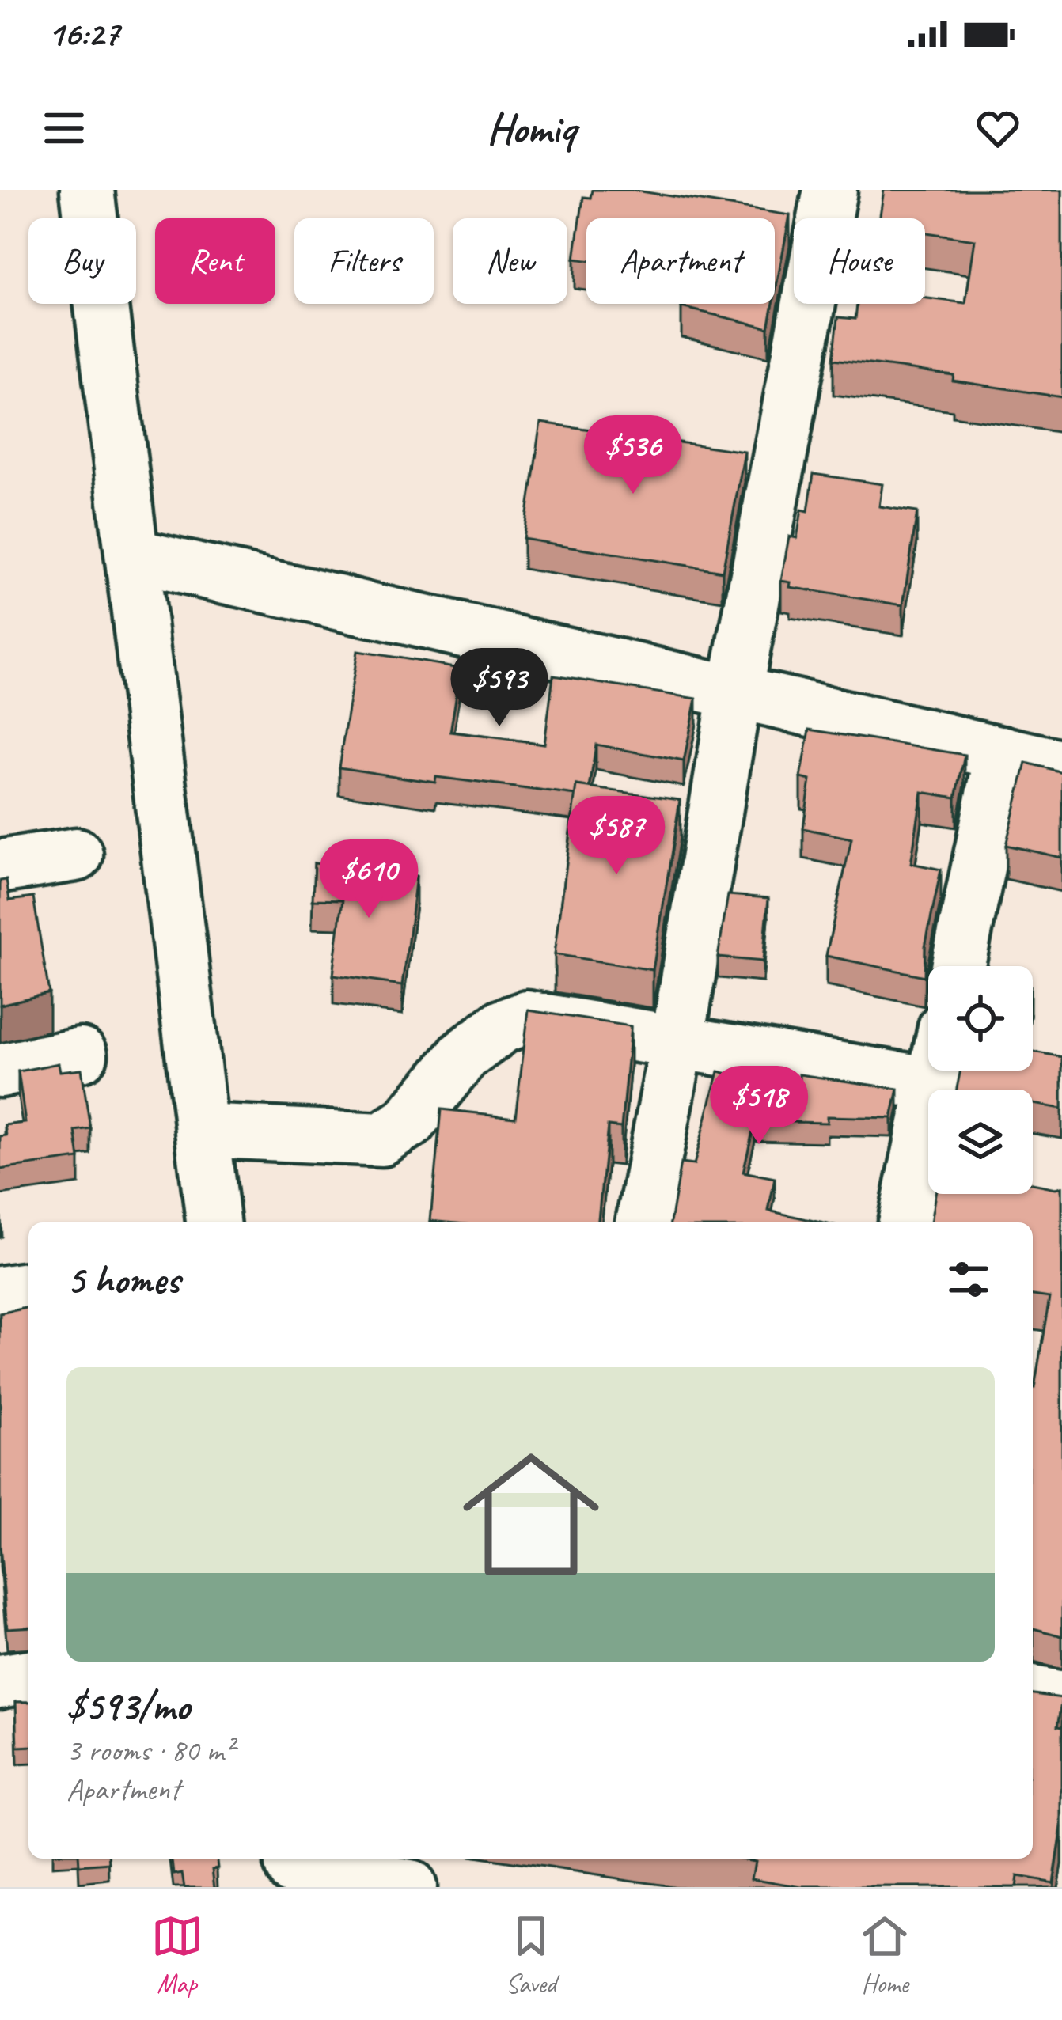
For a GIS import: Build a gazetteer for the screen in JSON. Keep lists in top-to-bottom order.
{
  "page": {
    "status": "16:27",
    "header": "Homiq",
    "chip": [
      "Buy",
      "Rent",
      "Filters",
      "New",
      "Apartment",
      "House"
    ],
    "price": [
      "$536",
      "$593",
      "$587",
      "$610",
      "$518"
    ],
    "heading": "5 homes",
    "list": [
      {
        "name": "$593/mo",
        "note": "3 rooms · 80 m² · Apartment"
      }
    ],
    "tabs": ["Map", "Saved", "Home"]
  }
}
